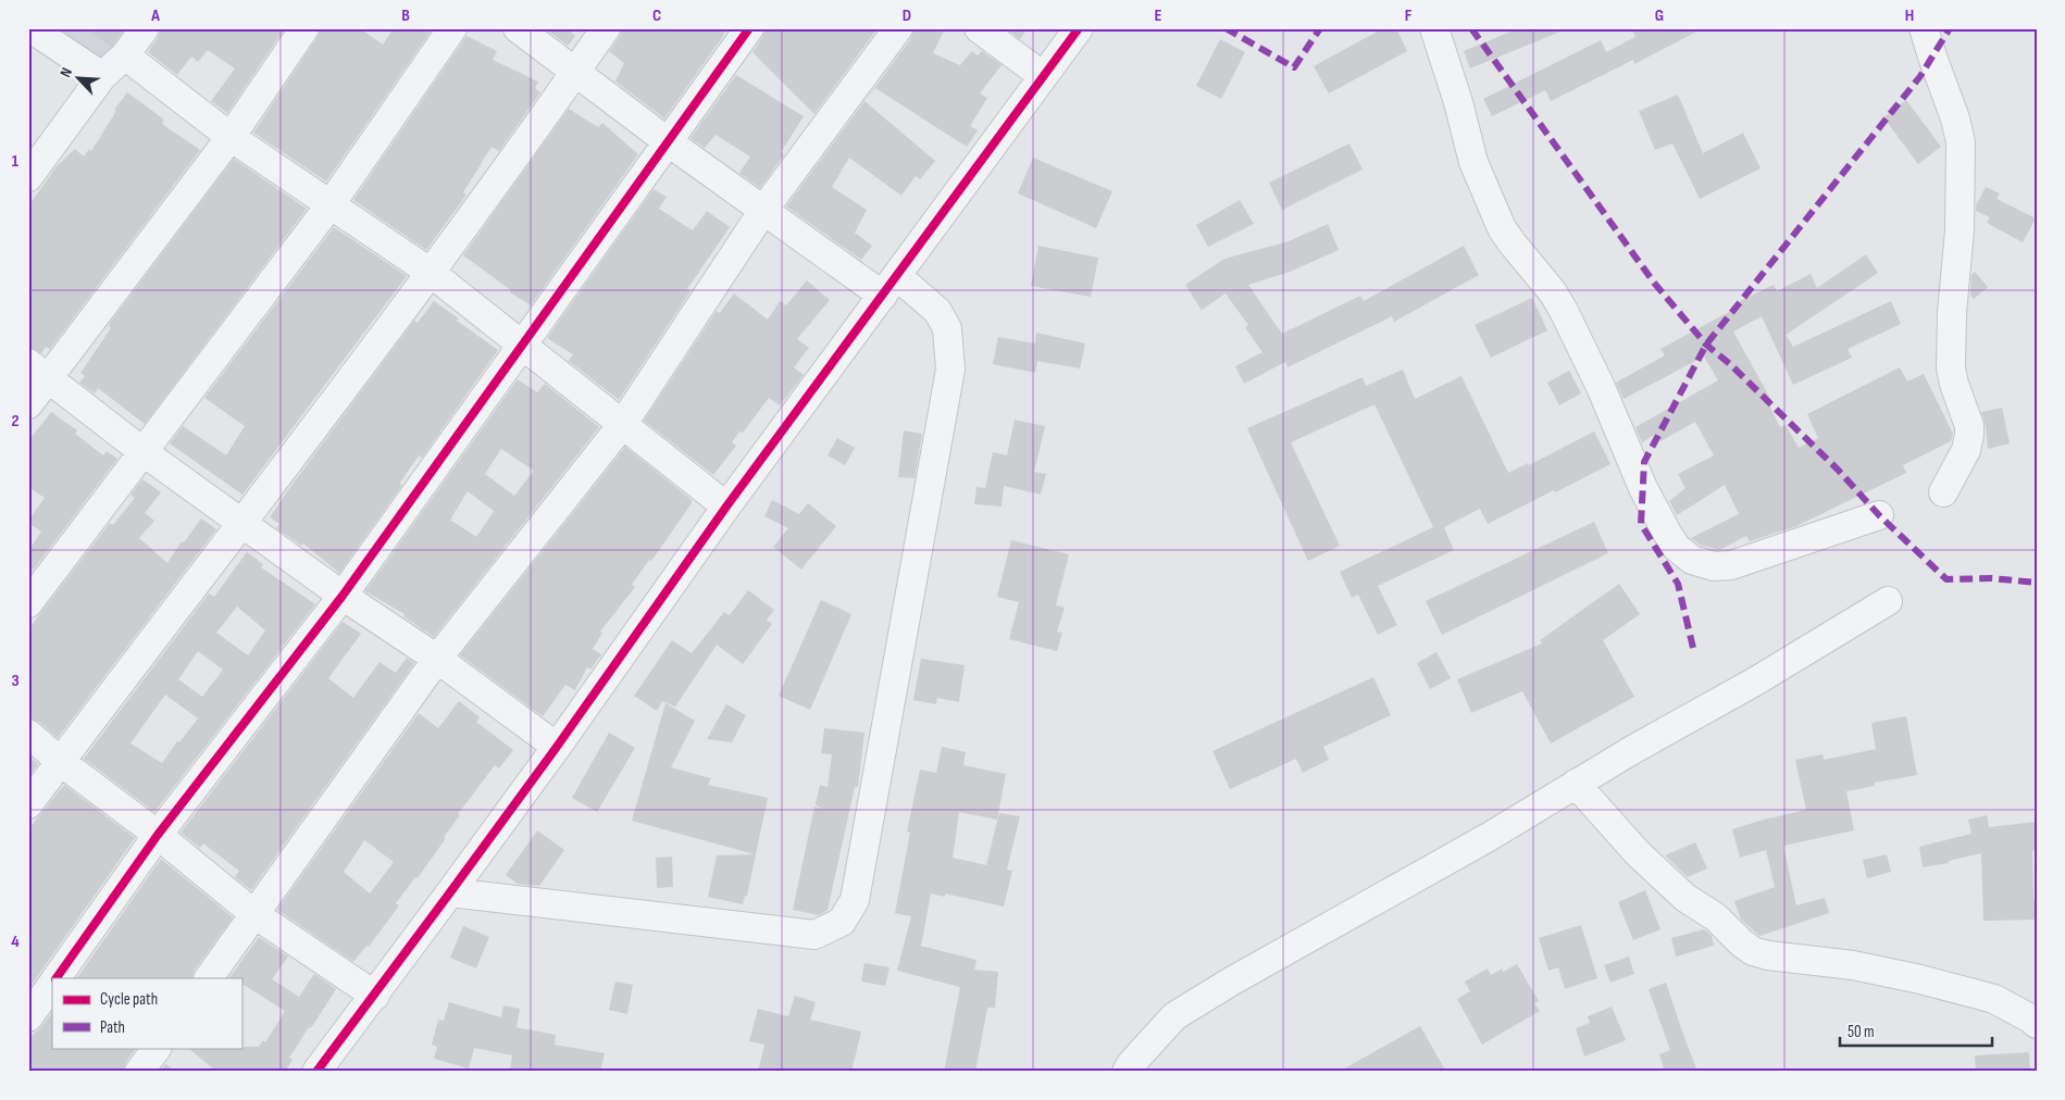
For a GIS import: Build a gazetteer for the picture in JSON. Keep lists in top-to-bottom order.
{
  "legend": ["Cycle path", "Path"],
  "scale_bar": "50 m",
  "north": "top left",
  "grid": {
    "columns": [
      "A",
      "B",
      "C",
      "D",
      "E",
      "F",
      "G",
      "H"
    ],
    "rows": [
      "1",
      "2",
      "3",
      "4"
    ]
  }
}
